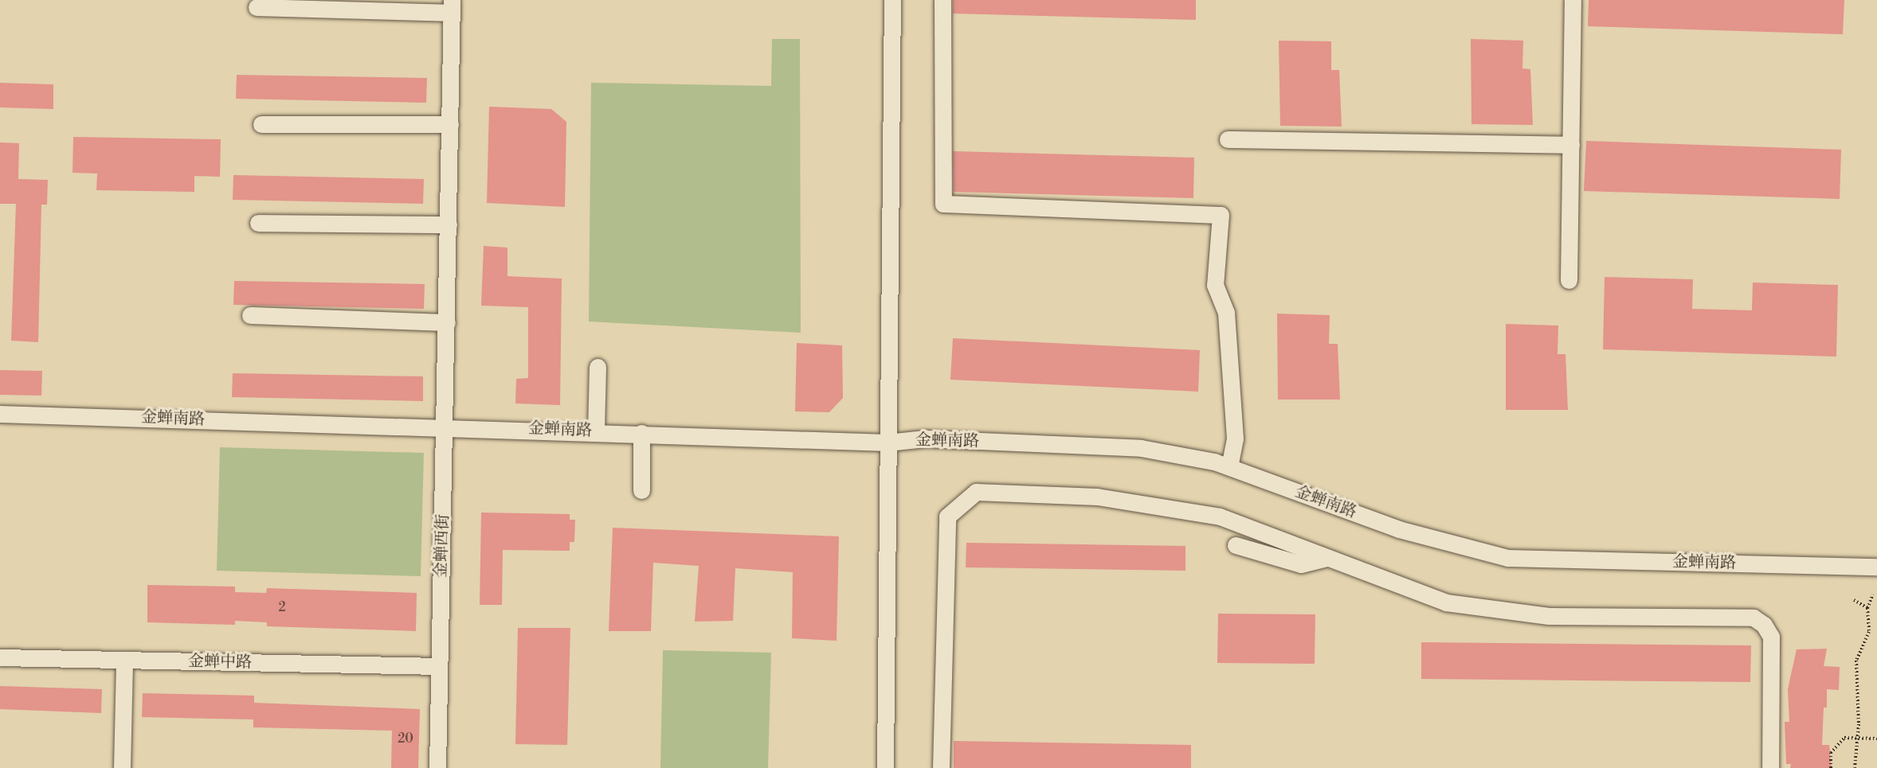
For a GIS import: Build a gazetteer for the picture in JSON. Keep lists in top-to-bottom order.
{
  "streets": {
    "street": ["金蝉南路", "金蝉西街", "金蝉中路"]
  },
  "crossings": [
    ["金蝉南路", "金蝉西街"],
    ["金蝉西街", "金蝉中路"]
  ],
  "house_numbers": ["2", "20"]
}
